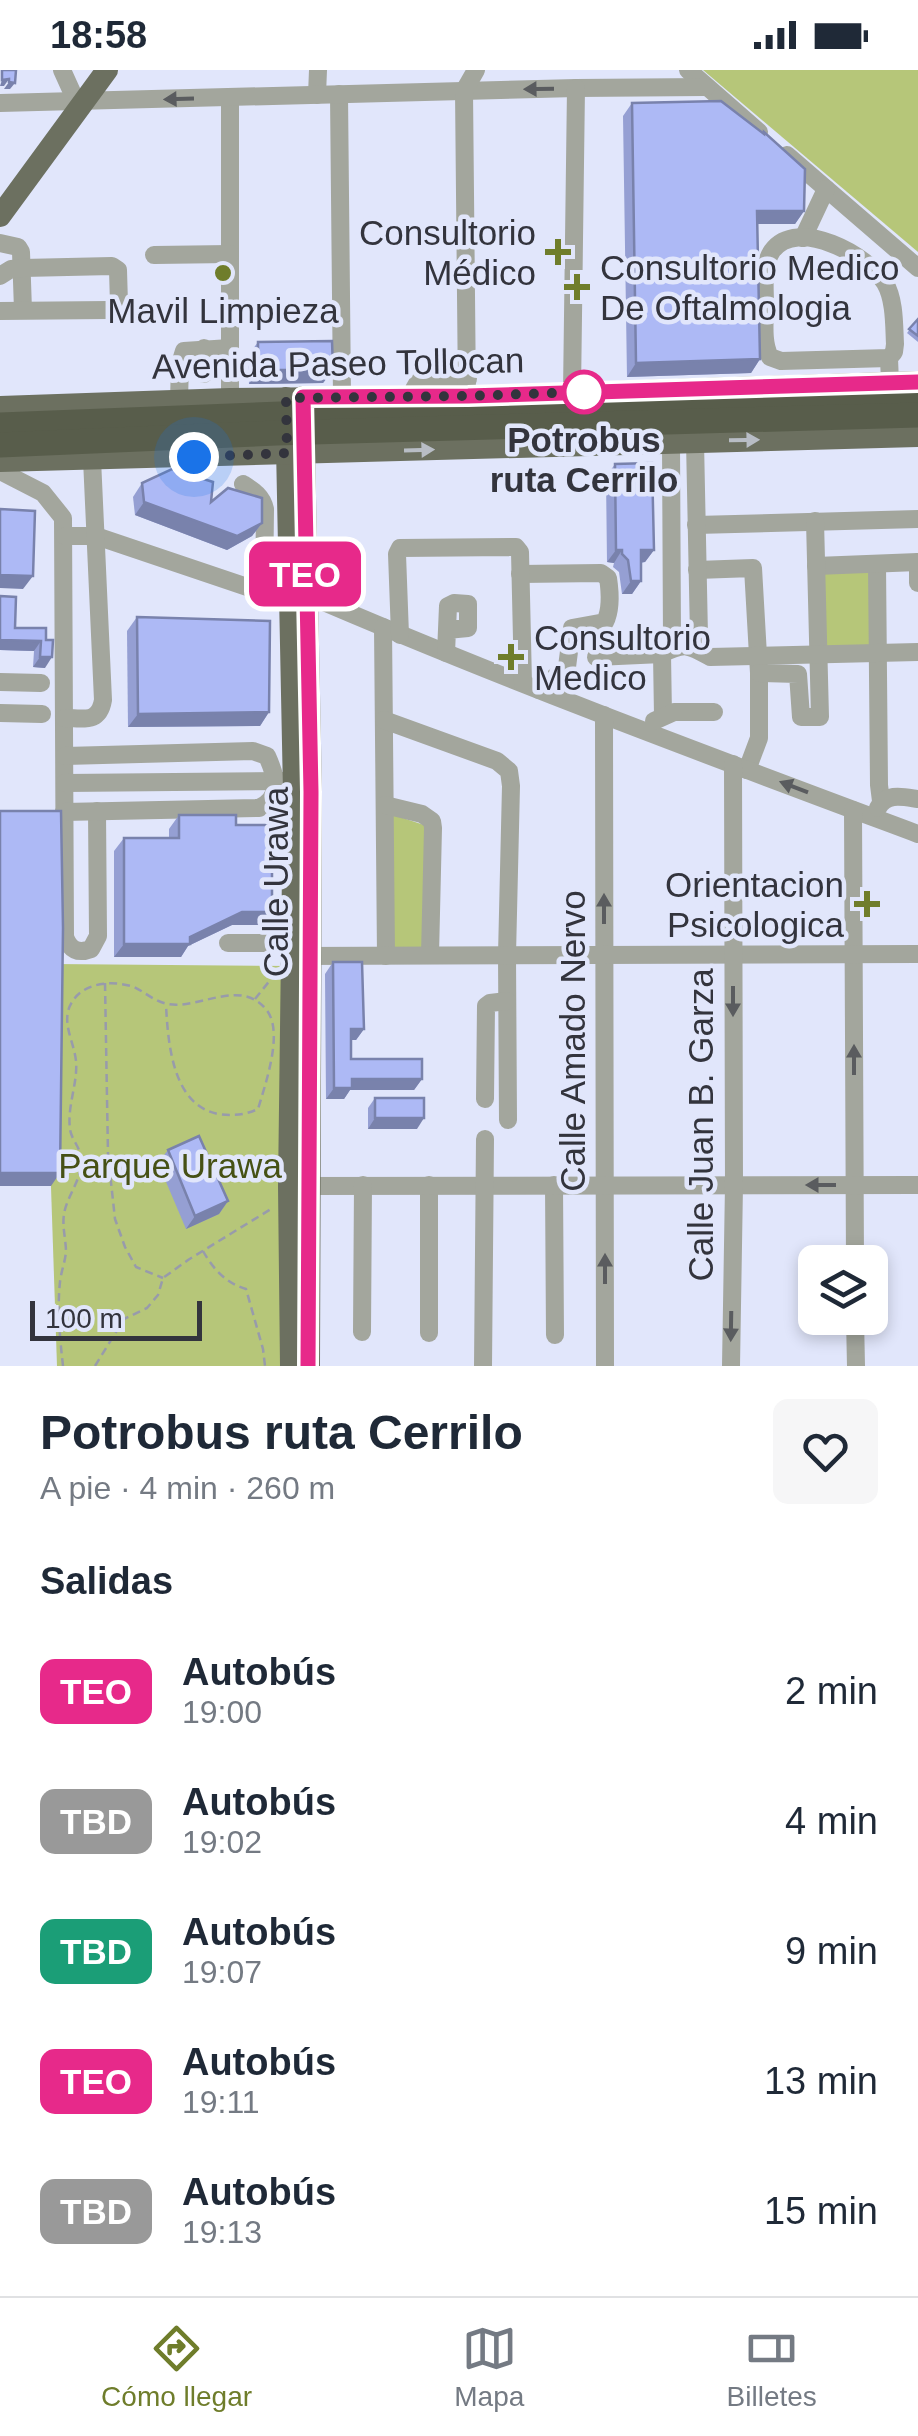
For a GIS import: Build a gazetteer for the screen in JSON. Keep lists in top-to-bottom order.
{
  "streets": {
    "highway": ["Avenida Paseo Tollocan"],
    "main road": ["Calle Urawa"],
    "street": ["Calle Amado Nervo", "Calle Juan B. Garza"]
  },
  "crossings": [
    ["Avenida Paseo Tollocan", "Calle Urawa"]
  ],
  "parks": ["Parque Urawa"],
  "places": {
    "health": [
      "Consultorio Médico",
      "Consultorio Medico De Oftalmologia",
      "Consultorio Medico",
      "Orientacion Psicologica"
    ],
    "other": ["Mavil Limpieza", "Potrobus ruta Cerrilo"]
  },
  "lines": ["bus line TEO"],
  "scale_bar": "100 m",
  "page": {
    "status": "18:58",
    "on_map": "TEO",
    "scale": "100 m",
    "heading": [
      ["Potrobus ruta Cerrilo", "A pie · 4 min · 260 m"],
      "Salidas"
    ],
    "list": [
      {
        "mark": "TEO",
        "name": "Autobús",
        "note": "19:00",
        "value": "2 min"
      },
      {
        "mark": "TBD",
        "name": "Autobús",
        "note": "19:02",
        "value": "4 min"
      },
      {
        "mark": "TBD",
        "name": "Autobús",
        "note": "19:07",
        "value": "9 min"
      },
      {
        "mark": "TEO",
        "name": "Autobús",
        "note": "19:11",
        "value": "13 min"
      },
      {
        "mark": "TBD",
        "name": "Autobús",
        "note": "19:13",
        "value": "15 min"
      }
    ],
    "tabs": ["Cómo llegar", "Mapa", "Billetes"]
  }
}
